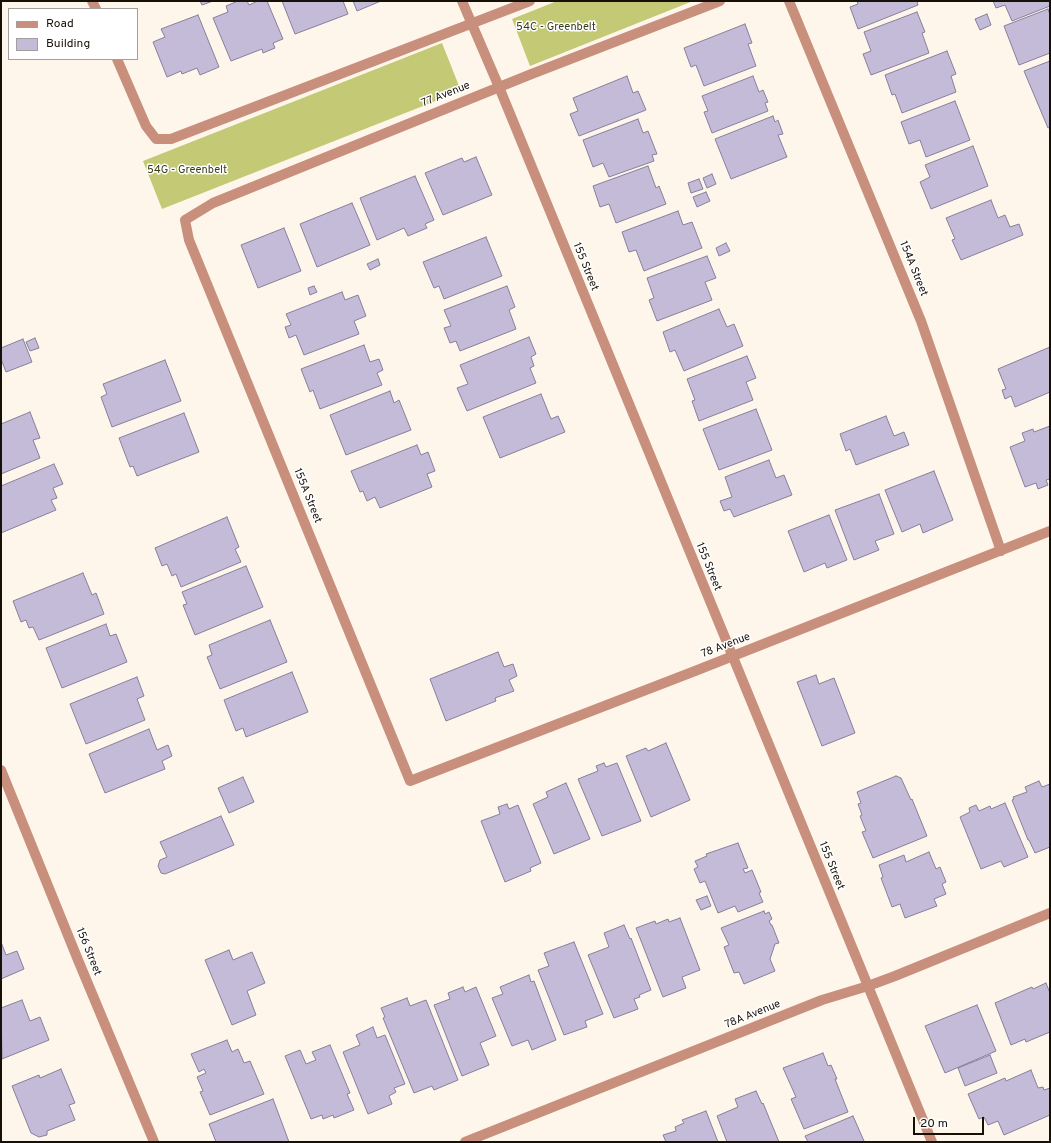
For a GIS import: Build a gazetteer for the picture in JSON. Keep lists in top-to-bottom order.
{
  "streets": {
    "street": [
      "77 Avenue",
      "155 Street",
      "154A Street",
      "155A Street",
      "78 Avenue",
      "156 Street",
      "78A Avenue"
    ]
  },
  "crossings": [
    ["77 Avenue", "155 Street"],
    ["77 Avenue", "155A Street"],
    ["155 Street", "78 Avenue"],
    ["155 Street", "78A Avenue"],
    ["154A Street", "78 Avenue"],
    ["155A Street", "78 Avenue"]
  ],
  "parks": ["54C - Greenbelt", "54G - Greenbelt"],
  "legend": ["Road", "Building"],
  "scale_bar": "20 m"
}
